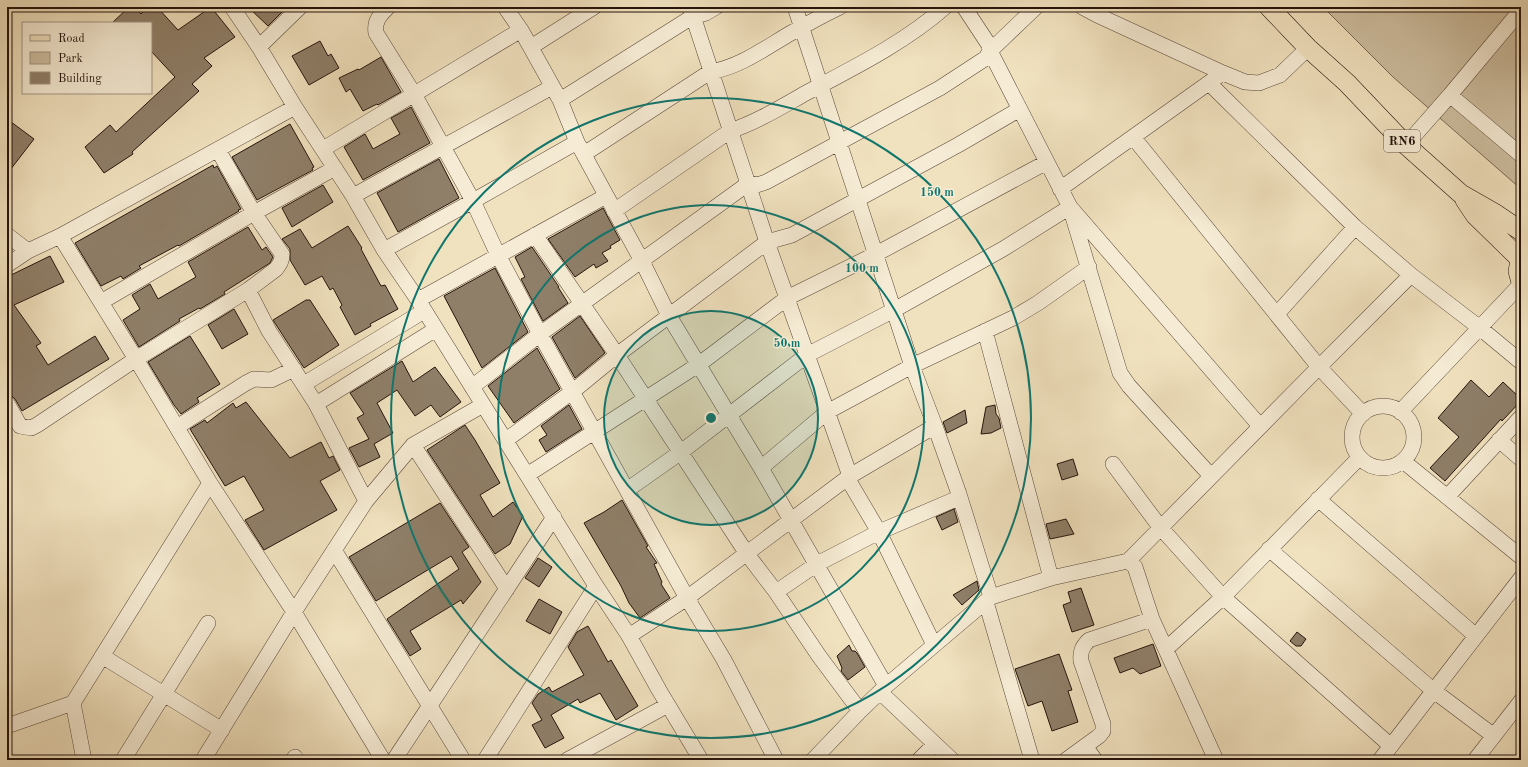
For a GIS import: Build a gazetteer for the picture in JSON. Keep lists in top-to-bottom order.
{
  "streets": {
    "main road": ["RN6"]
  },
  "legend": ["Road", "Park", "Building"],
  "rings": ["150 m", "100 m", "50 m"]
}
